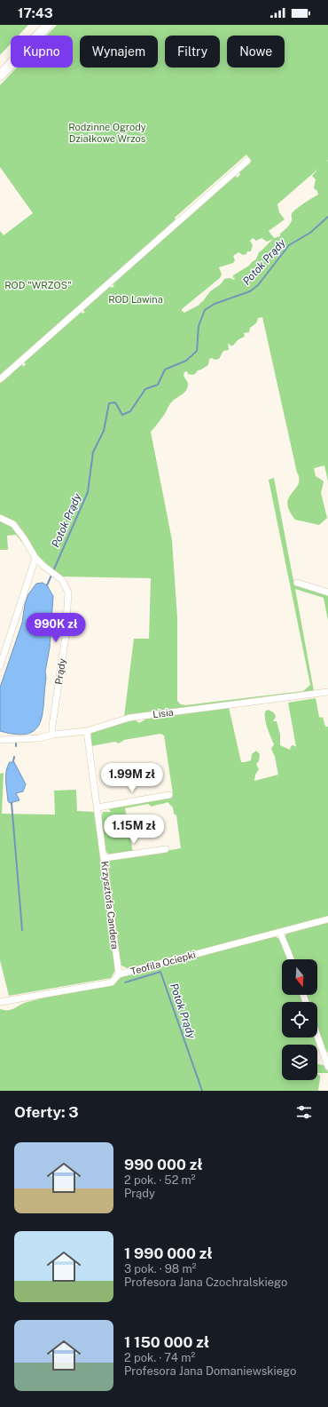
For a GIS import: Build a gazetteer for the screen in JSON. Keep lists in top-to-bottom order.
{
  "streets": {
    "street": [
      "Prądy",
      "Lisia",
      "Krzysztofa Candera",
      "Teofila Ociepki"
    ]
  },
  "crossings": [
    ["Prądy", "Lisia"],
    ["Lisia", "Krzysztofa Candera"],
    ["Krzysztofa Candera", "Teofila Ociepki"]
  ],
  "water": ["Potok Prądy"],
  "parks": ["Rodzinne Ogrody Działkowe Wrzos", "ROD \"WRZOS\"", "ROD Lawina"],
  "north": "bottom",
  "page": {
    "status": "17:43",
    "chip": [
      "Kupno",
      "Wynajem",
      "Filtry",
      "Nowe"
    ],
    "price": ["990K zł", "1.99M zł", "1.15M zł"],
    "heading": "Oferty: 3",
    "list": [
      {
        "name": "990 000 zł",
        "note": "2 pok. · 52 m² · Prądy"
      },
      {
        "name": "1 990 000 zł",
        "note": "3 pok. · 98 m² · Profesora Jana Czochralskiego"
      },
      {
        "name": "1 150 000 zł",
        "note": "2 pok. · 74 m² · Profesora Jana Domaniewskiego"
      }
    ]
  }
}
